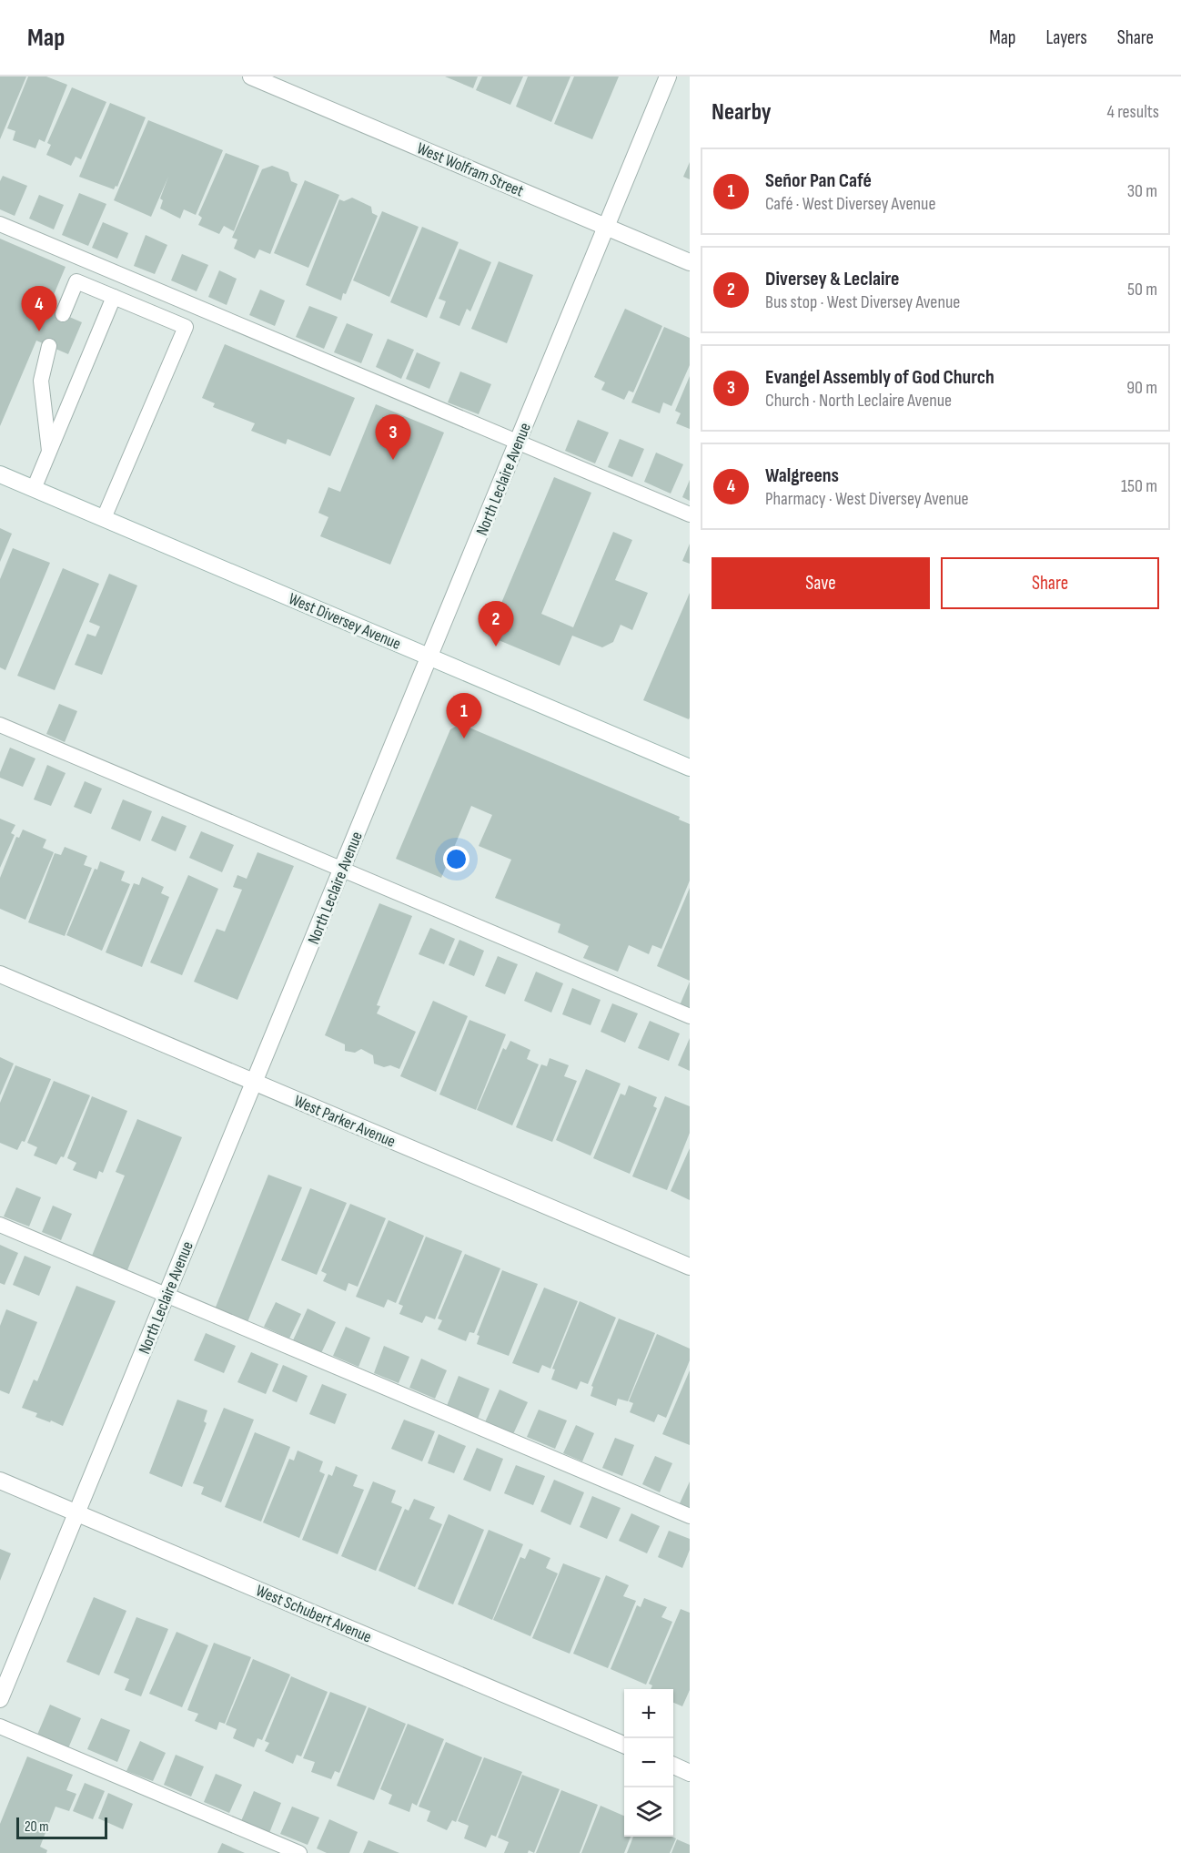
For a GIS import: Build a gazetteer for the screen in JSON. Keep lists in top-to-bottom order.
{
  "streets": {
    "street": [
      "West Wolfram Street",
      "North Leclaire Avenue",
      "West Diversey Avenue",
      "West Parker Avenue",
      "West Schubert Avenue"
    ]
  },
  "crossings": [
    ["West Wolfram Street", "North Leclaire Avenue"],
    ["North Leclaire Avenue", "West Diversey Avenue"],
    ["North Leclaire Avenue", "West Parker Avenue"],
    ["North Leclaire Avenue", "West Schubert Avenue"]
  ],
  "scale_bar": "20 m",
  "page": {
    "header": "Map",
    "nav": ["Map", "Layers", "Share"],
    "heading": ["Nearby", "4 results"],
    "list": [
      {
        "mark": "1",
        "name": "Señor Pan Café",
        "note": "Café · West Diversey Avenue",
        "value": "30 m"
      },
      {
        "mark": "2",
        "name": "Diversey & Leclaire",
        "note": "Bus stop · West Diversey Avenue",
        "value": "50 m"
      },
      {
        "mark": "3",
        "name": "Evangel Assembly of God Church",
        "note": "Church · North Leclaire Avenue",
        "value": "90 m"
      },
      {
        "mark": "4",
        "name": "Walgreens",
        "note": "Pharmacy · West Diversey Avenue",
        "value": "150 m"
      }
    ],
    "pins": [
      "4",
      "3",
      "2",
      "1"
    ],
    "buttons": ["Save", "Share"],
    "map_buttons": ["+", "−"],
    "scale": "20 m"
  }
}
